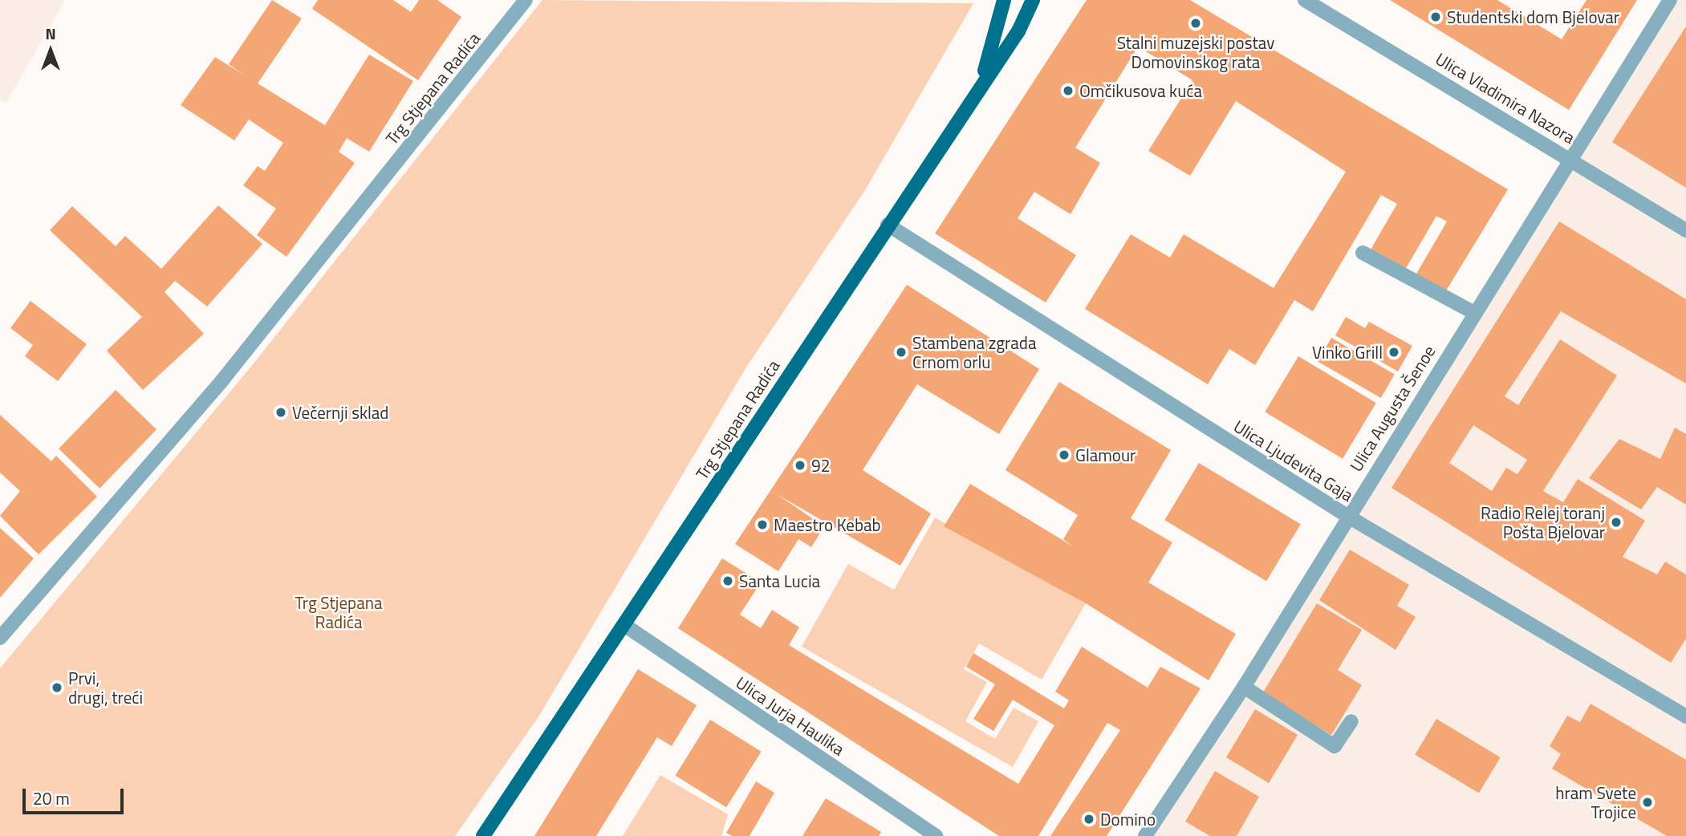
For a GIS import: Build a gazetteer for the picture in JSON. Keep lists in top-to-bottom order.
{
  "streets": {
    "main road": ["Trg Stjepana Radića"],
    "street": [
      "Ulica Vladimira Nazora",
      "Ulica Augusta Šenoe",
      "Ulica Ljudevita Gaja",
      "Ulica Jurja Haulika"
    ]
  },
  "crossings": [
    ["Trg Stjepana Radića", "Ulica Ljudevita Gaja"],
    ["Trg Stjepana Radića", "Ulica Jurja Haulika"],
    ["Ulica Vladimira Nazora", "Ulica Augusta Šenoe"],
    ["Ulica Augusta Šenoe", "Ulica Ljudevita Gaja"]
  ],
  "parks": ["Trg Stjepana Radića"],
  "places": [
    "Studentski dom Bjelovar",
    "Stalni muzejski postav Domovinskog rata",
    "Omčikusova kuća",
    "Stambena zgrada Crnom orlu",
    "Vinko Grill",
    "Večernji sklad",
    "Glamour",
    "92",
    "Radio Relej toranj Pošta Bjelovar",
    "Maestro Kebab",
    "Santa Lucia",
    "Prvi, drugi, treći",
    "hram Svete Trojice",
    "Domino"
  ],
  "scale_bar": "20 m",
  "north": "top"
}
